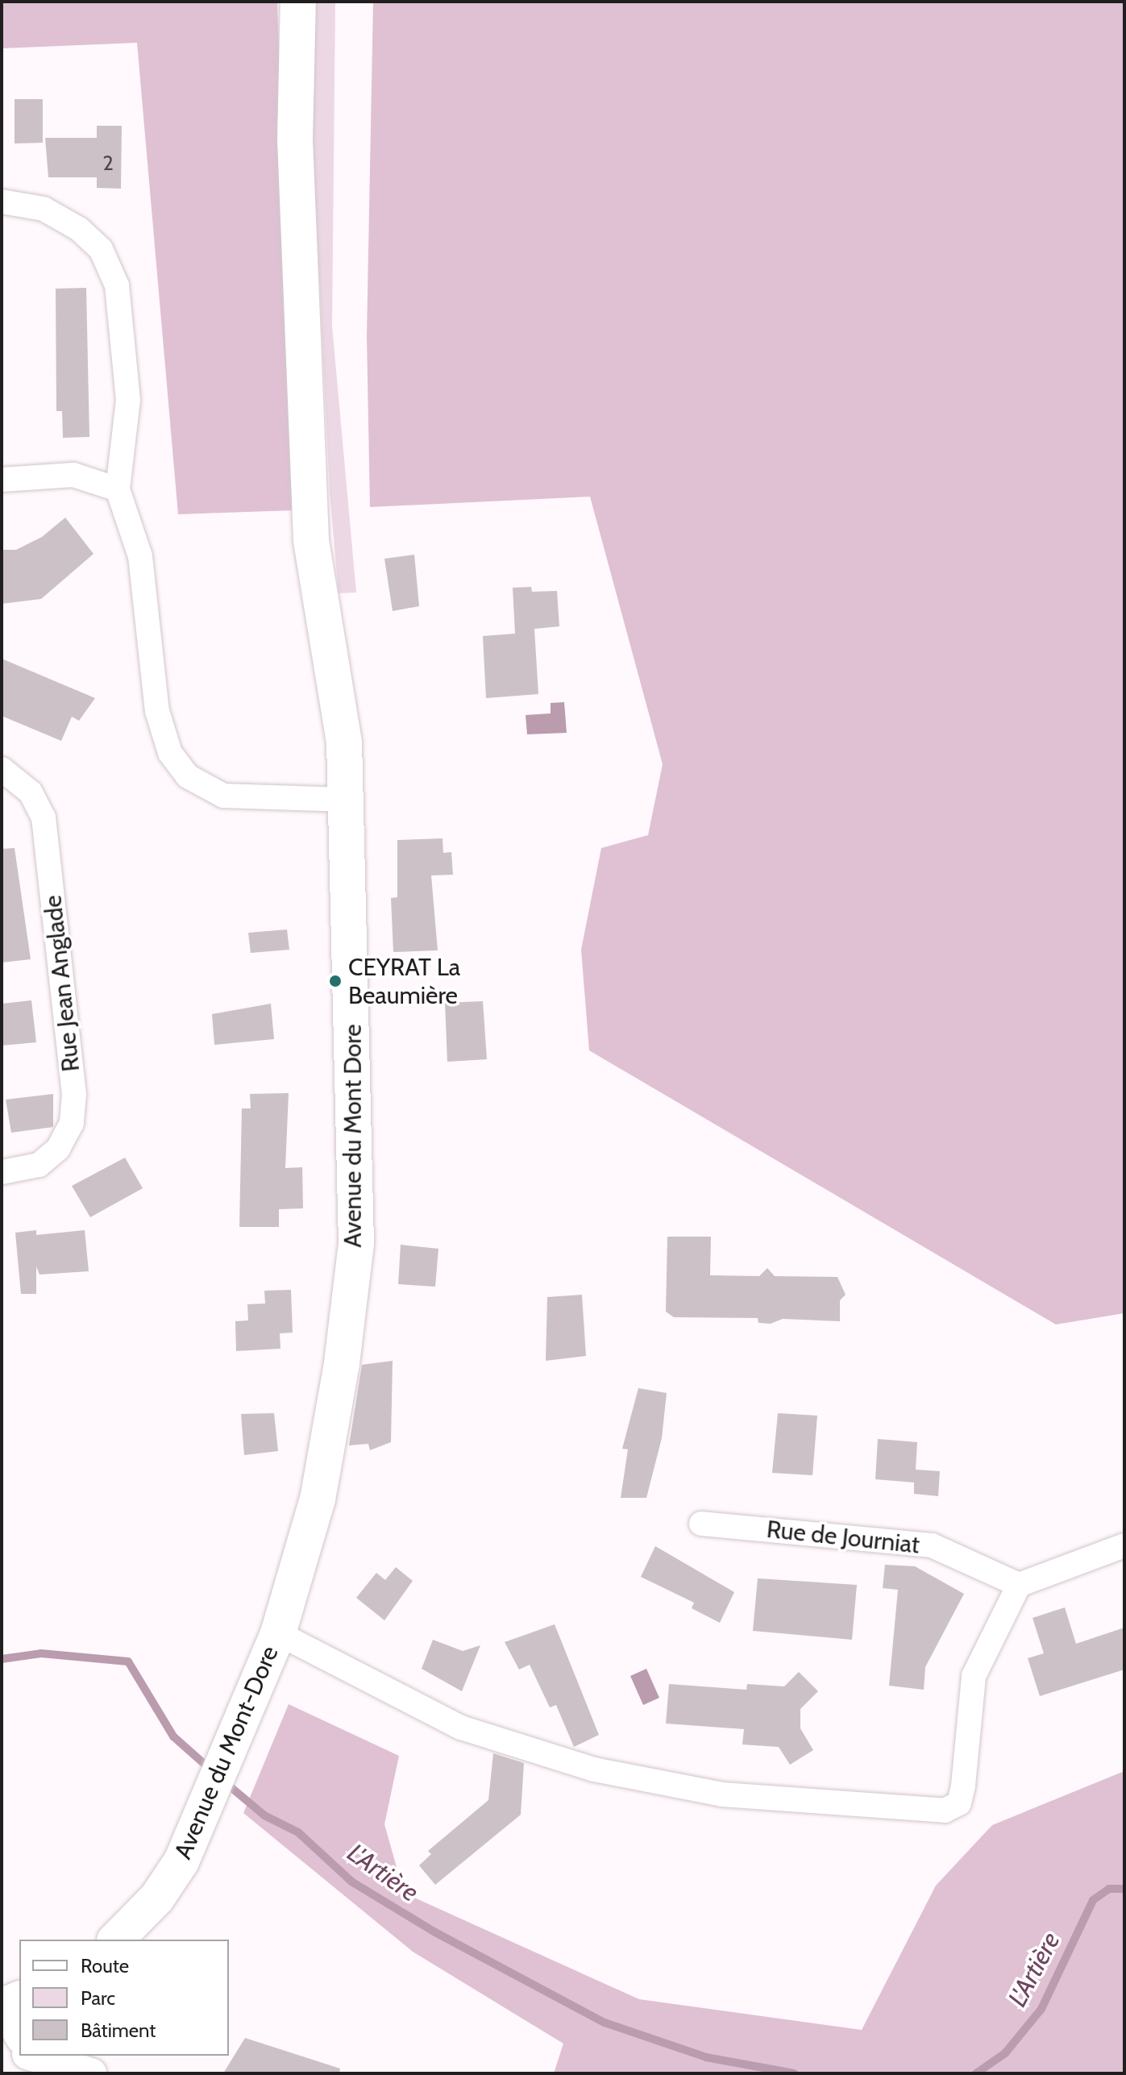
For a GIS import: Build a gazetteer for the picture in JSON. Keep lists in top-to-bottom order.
{
  "streets": {
    "main road": ["Avenue du Mont Dore", "Avenue du Mont-Dore"],
    "street": ["Rue Jean Anglade", "Rue de Journiat"]
  },
  "crossings": [
    ["Avenue du Mont Dore", "Avenue du Mont-Dore"]
  ],
  "water": ["L'Artière"],
  "places": ["CEYRAT La Beaumière"],
  "house_numbers": ["2"],
  "legend": ["Route", "Parc", "Bâtiment"]
}
